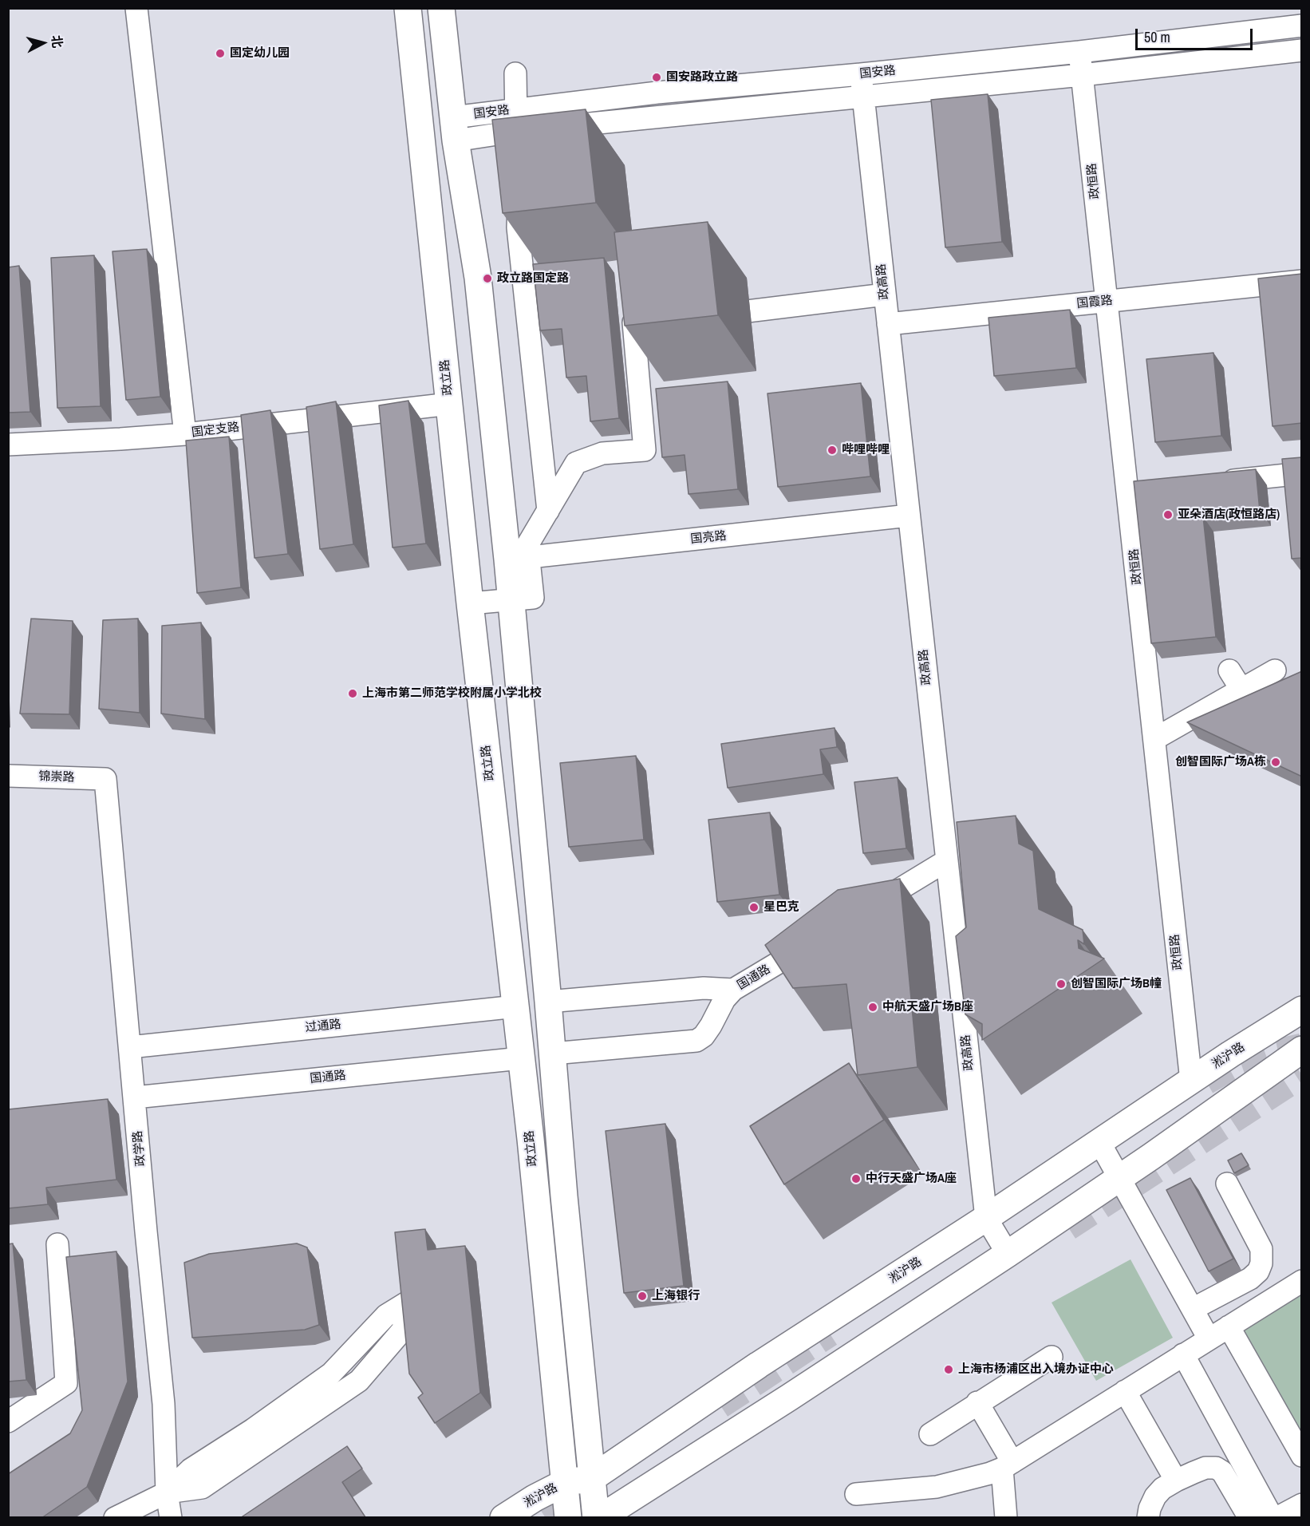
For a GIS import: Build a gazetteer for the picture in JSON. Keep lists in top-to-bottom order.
{
  "streets": {
    "main road": ["政立路", "淞沪路"],
    "street": [
      "国安路",
      "政恒路",
      "政高路",
      "国霞路",
      "国定支路",
      "国亮路",
      "锦崇路",
      "国通路",
      "过通路",
      "政学路"
    ]
  },
  "crossings": [
    ["国安路", "政恒路"],
    ["国安路", "政高路"],
    ["政恒路", "国霞路"],
    ["政恒路", "淞沪路"],
    ["政高路", "国霞路"],
    ["政高路", "国亮路"],
    ["政高路", "淞沪路"],
    ["政立路", "国定支路"],
    ["政立路", "国通路"],
    ["政立路", "过通路"],
    ["政立路", "淞沪路"],
    ["锦崇路", "政学路"],
    ["国通路", "政学路"],
    ["过通路", "政学路"]
  ],
  "places": [
    "国定幼儿园",
    "国安路政立路",
    "政立路国定路",
    "哔哩哔哩",
    "亚朵酒店(政恒路店)",
    "上海市第二师范学校附属小学北校",
    "创智国际广场A栋",
    "星巴克",
    "创智国际广场B幢",
    "中航天盛广场B座",
    "中行天盛广场A座",
    "上海银行",
    "上海市杨浦区出入境办证中心"
  ],
  "scale_bar": "50 m",
  "north": "right"
}
